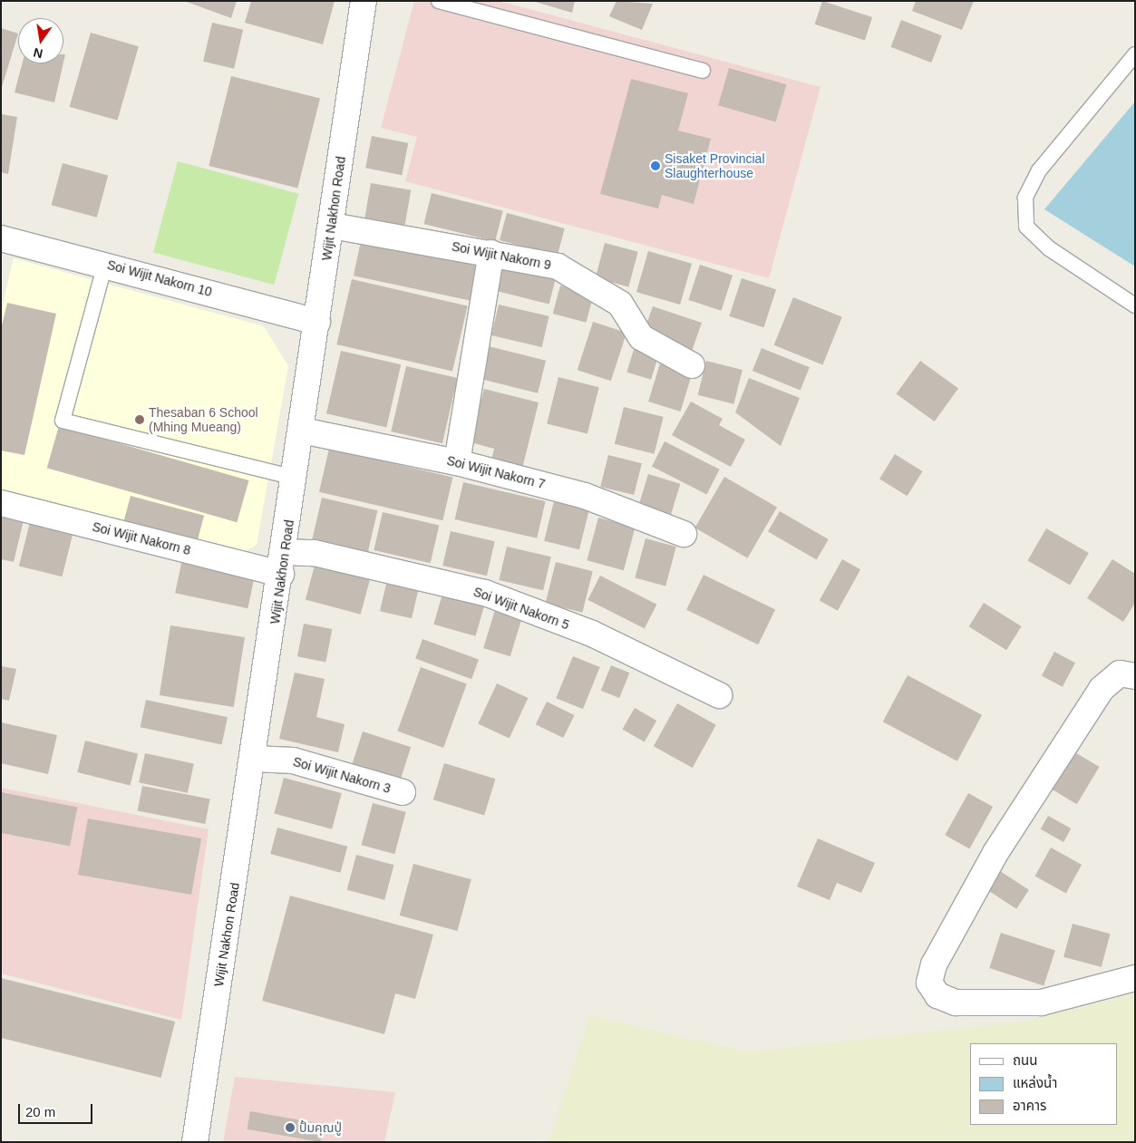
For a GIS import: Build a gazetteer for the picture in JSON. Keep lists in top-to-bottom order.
{
  "streets": {
    "street": [
      "Wijit Nakhon Road",
      "Soi Wijit Nakorn 9",
      "Soi Wijit Nakorn 10",
      "Soi Wijit Nakorn 7",
      "Soi Wijit Nakorn 8",
      "Soi Wijit Nakorn 5",
      "Soi Wijit Nakorn 3"
    ]
  },
  "crossings": [
    ["Wijit Nakhon Road", "Soi Wijit Nakorn 9"],
    ["Wijit Nakhon Road", "Soi Wijit Nakorn 10"],
    ["Wijit Nakhon Road", "Soi Wijit Nakorn 7"],
    ["Wijit Nakhon Road", "Soi Wijit Nakorn 8"],
    ["Wijit Nakhon Road", "Soi Wijit Nakorn 5"],
    ["Wijit Nakhon Road", "Soi Wijit Nakorn 3"],
    ["Soi Wijit Nakorn 8", "Soi Wijit Nakorn 5"]
  ],
  "places": ["Sisaket Provincial Slaughterhouse", "Thesaban 6 School (Mhing Mueang)", "ปั้มคุณปู่"],
  "legend": ["ถนน", "แหล่งน้ำ", "อาคาร"],
  "scale_bar": "20 m",
  "north": "bottom"
}
